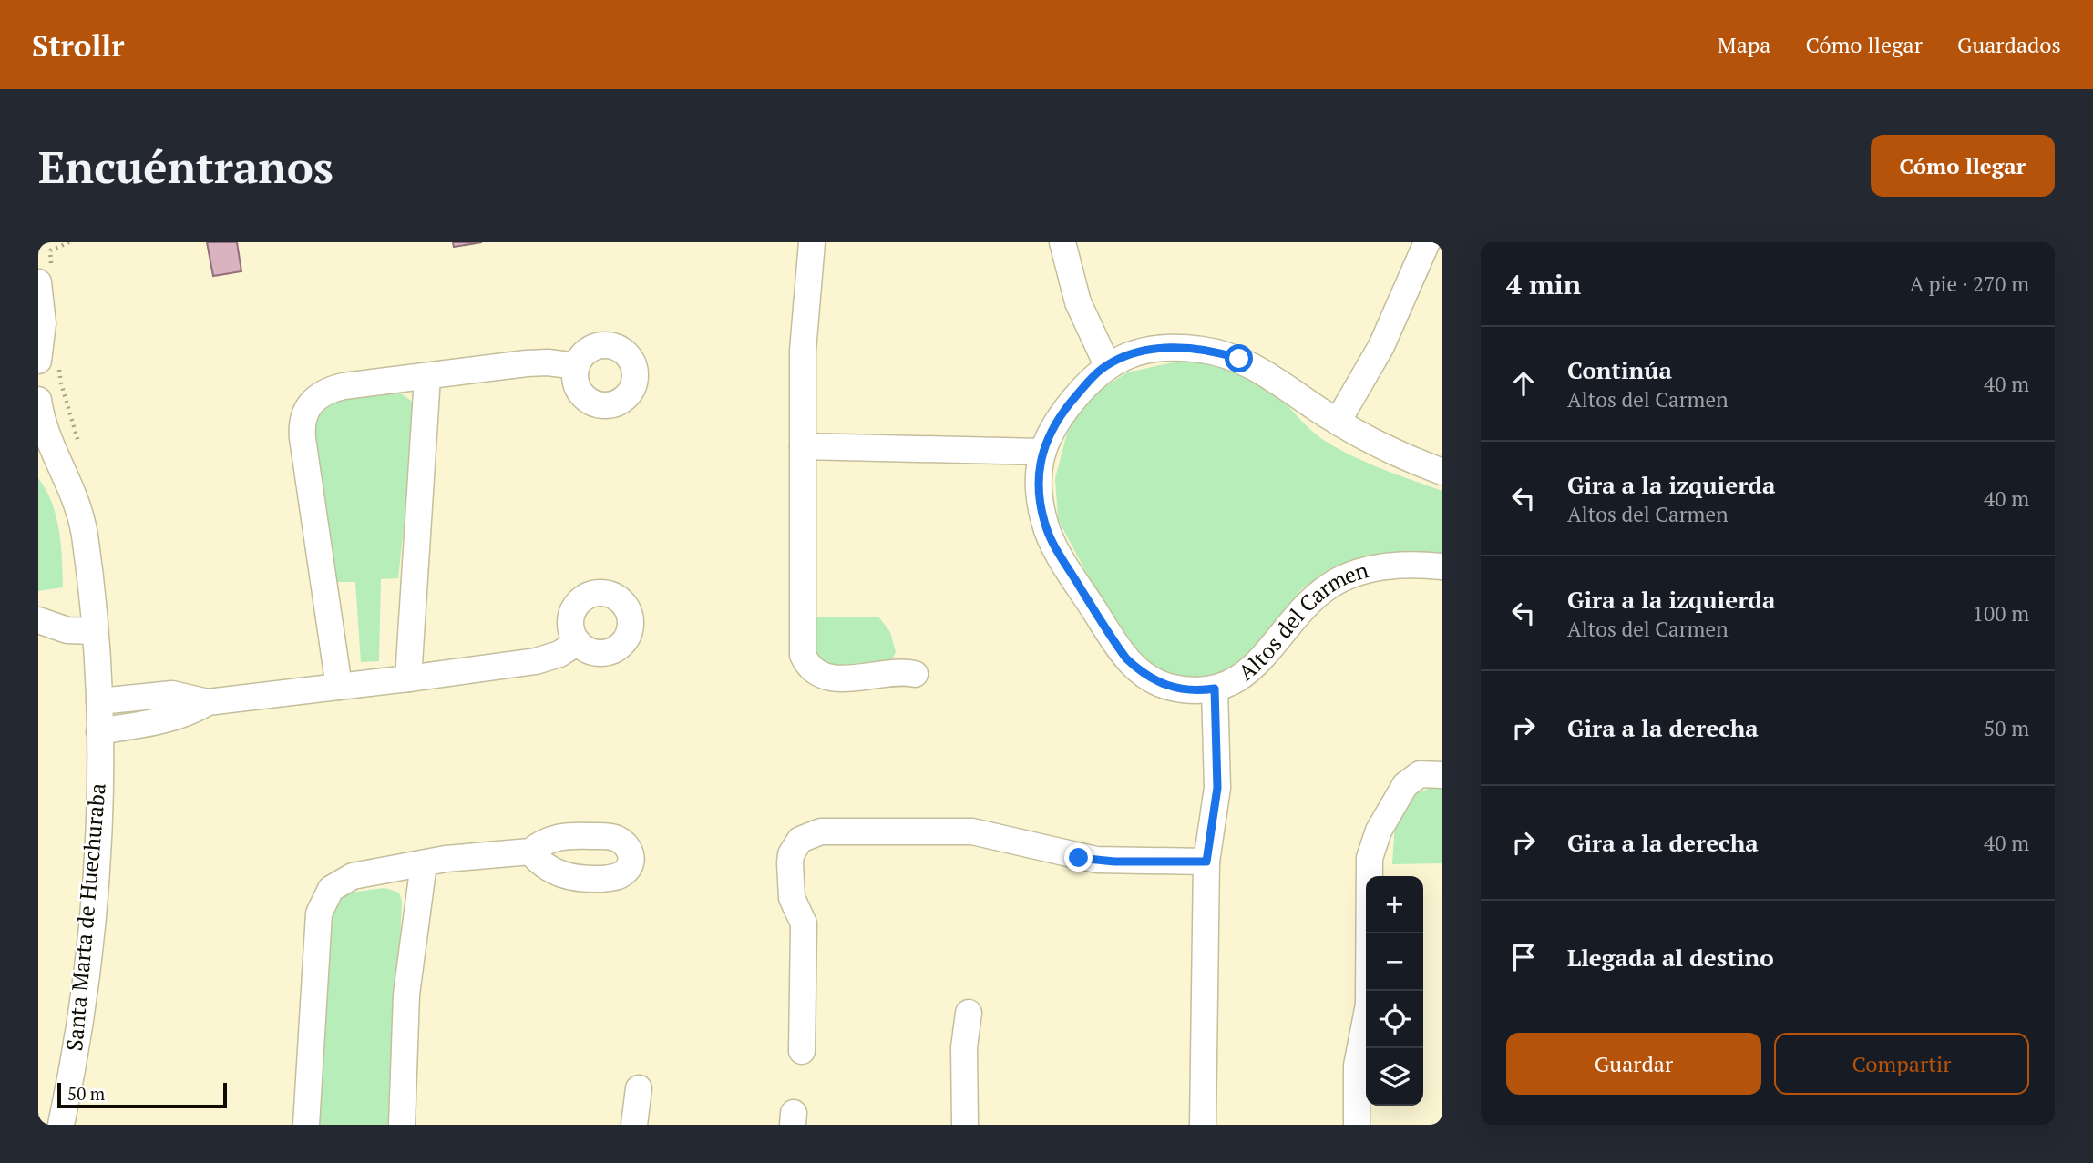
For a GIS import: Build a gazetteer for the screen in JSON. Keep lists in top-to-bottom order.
{
  "streets": {
    "street": ["Altos del Carmen", "Santa Marta de Huechuraba"]
  },
  "scale_bar": "50 m",
  "page": {
    "header": "Strollr",
    "nav": ["Mapa", "Cómo llegar", "Guardados"],
    "buttons": [
      "Cómo llegar",
      ["Guardar", "Compartir"]
    ],
    "title": "Encuéntranos",
    "heading": ["4 min", "A pie · 270 m"],
    "list": [
      ["Continúa", "Altos del Carmen", "40 m"],
      ["Gira a la izquierda", "Altos del Carmen", "40 m"],
      ["Gira a la izquierda", "Altos del Carmen", "100 m"],
      ["Gira a la derecha", "50 m"],
      ["Gira a la derecha", "40 m"],
      "Llegada al destino"
    ],
    "map_buttons": ["+", "−"],
    "scale": "50 m"
  }
}
